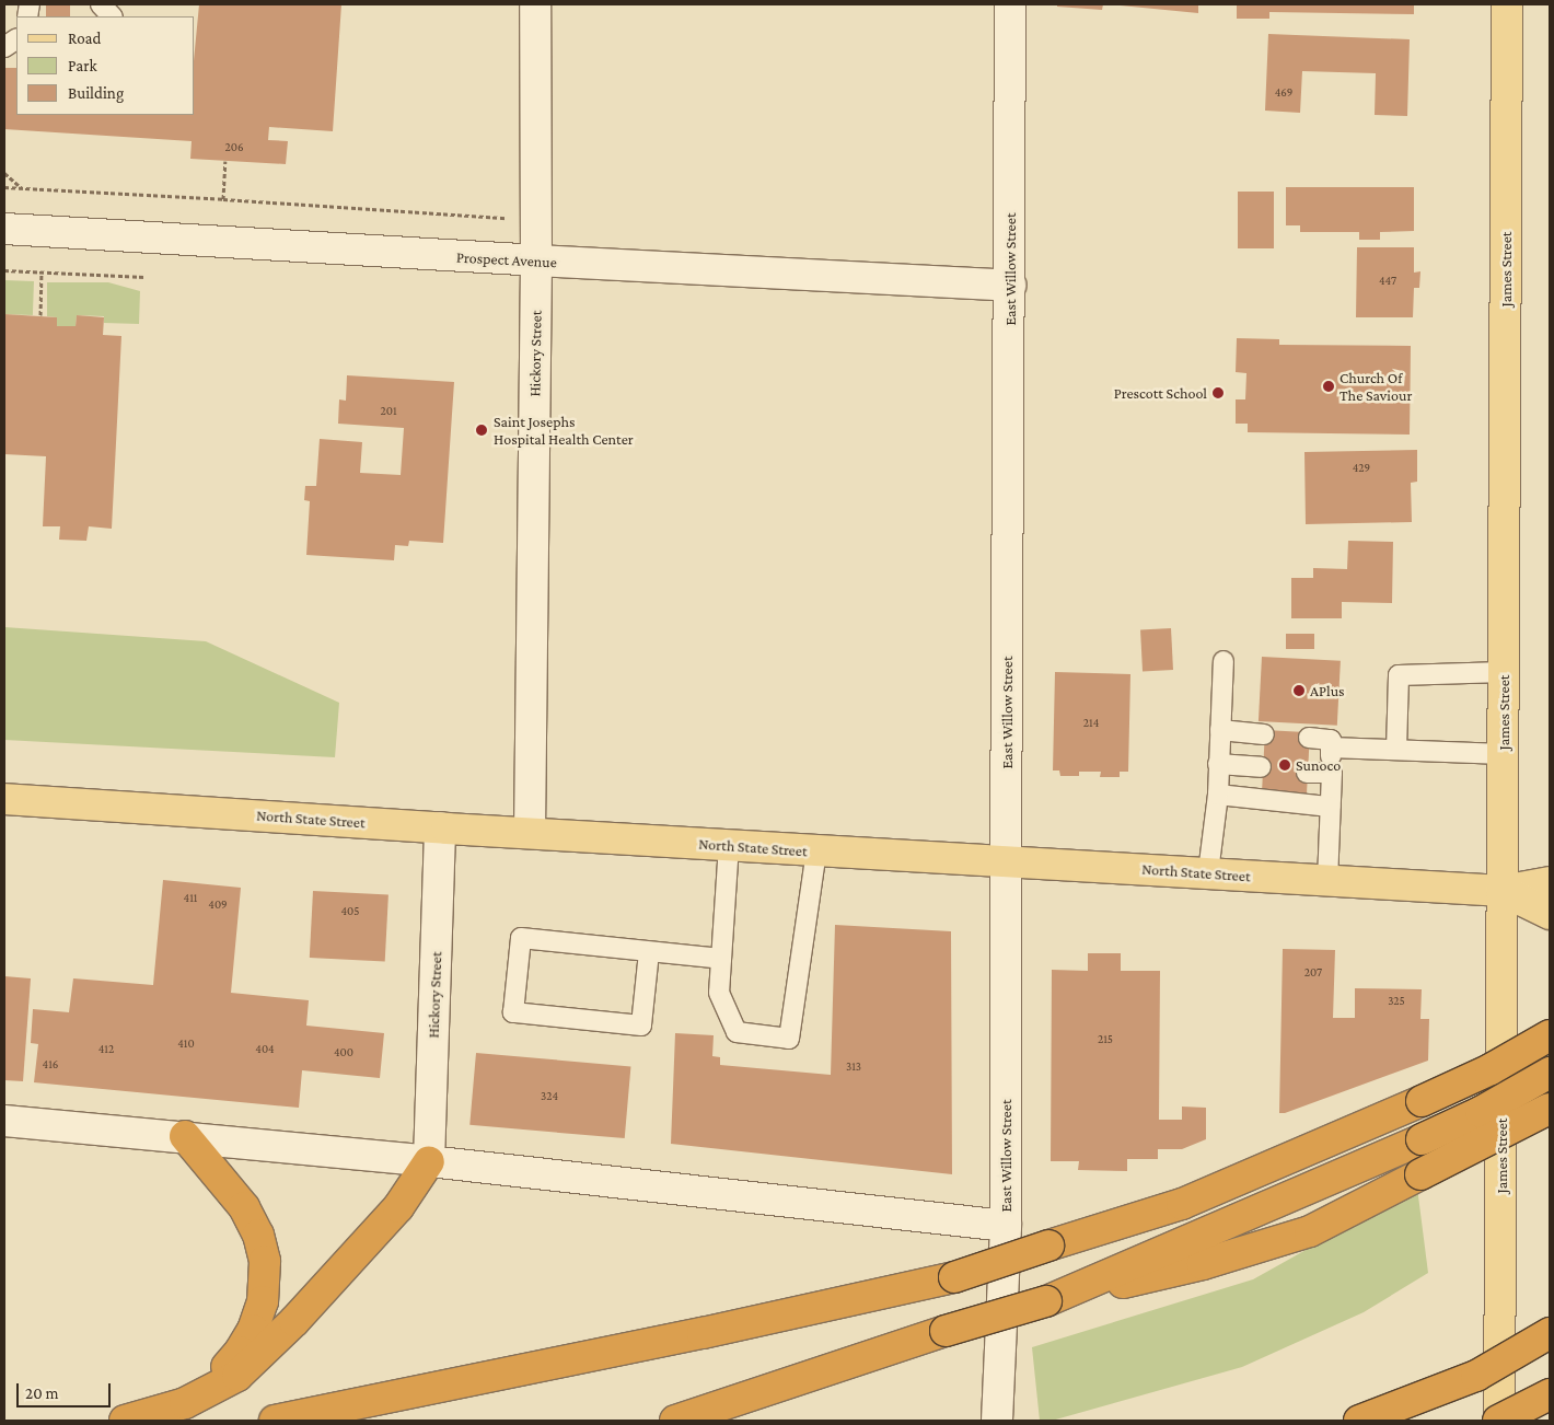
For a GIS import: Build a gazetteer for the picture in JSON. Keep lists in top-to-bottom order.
{
  "streets": {
    "main road": ["James Street", "North State Street"],
    "street": ["Prospect Avenue", "East Willow Street", "Hickory Street"]
  },
  "crossings": [
    ["Prospect Avenue", "East Willow Street"],
    ["Prospect Avenue", "Hickory Street"],
    ["East Willow Street", "North State Street"],
    ["James Street", "North State Street"],
    ["Hickory Street", "North State Street"]
  ],
  "places": [
    "Church Of The Saviour",
    "Prescott School",
    "Saint Josephs Hospital Health Center",
    "APlus",
    "Sunoco"
  ],
  "house_numbers": [
    "469",
    "206",
    "447",
    "201",
    "429",
    "214",
    "411",
    "409",
    "405",
    "207",
    "325",
    "215",
    "410",
    "412",
    "404",
    "400",
    "416",
    "313",
    "324"
  ],
  "legend": ["Road", "Park", "Building"],
  "scale_bar": "20 m"
}
